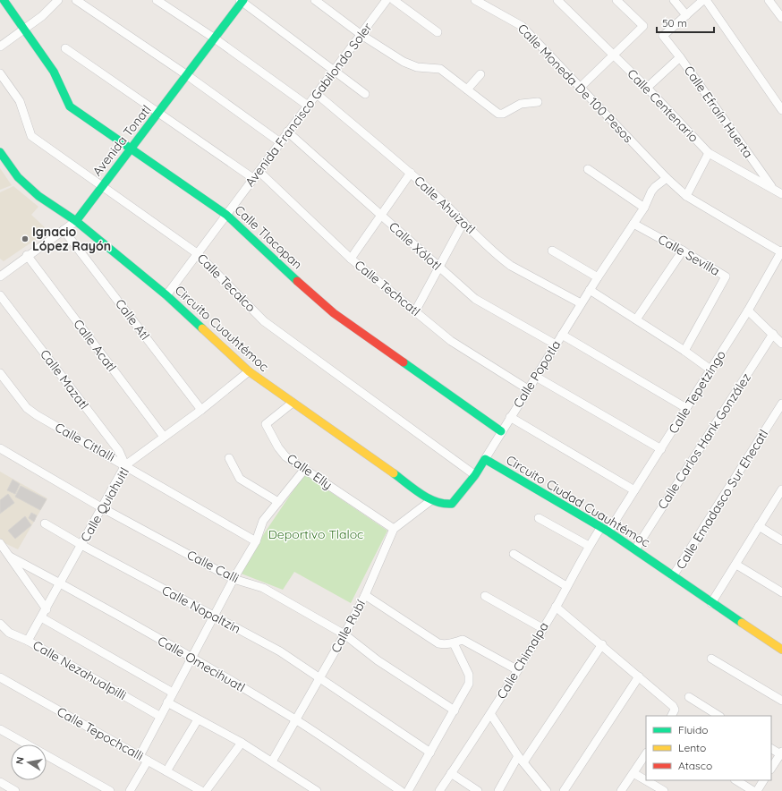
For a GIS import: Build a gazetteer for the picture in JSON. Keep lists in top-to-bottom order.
{
  "streets": {
    "street": [
      "Calle Moneda De 100 Pesos",
      "Avenida Francisco Gabilondo Soler",
      "Calle Centenario",
      "Calle Efraín Huerta",
      "Avenida Tonatl",
      "Calle Ahuizotl",
      "Calle Tlacopan",
      "Calle Xólotl",
      "Calle Sevilla",
      "Calle Tecalco",
      "Calle Techcatl",
      "Calle Atl",
      "Circuito Cuauhtémoc",
      "Calle Acatl",
      "Calle Popotla",
      "Calle Mazatl",
      "Calle Tepetzingo",
      "Calle Carlos Hank González",
      "Calle Citlalli",
      "Calle Elly",
      "Calle Emadasco Sur Ehecatl",
      "Circuito Ciudad Cuauhtémoc",
      "Calle Quiahuitl",
      "Calle Calli",
      "Calle Nopaltzin",
      "Calle Rubí",
      "Calle Chimalpa",
      "Calle Omecihuatl",
      "Calle Nezahualpilli",
      "Calle Tepochcalli"
    ]
  },
  "crossings": [
    ["Calle Moneda De 100 Pesos", "Calle Popotla"],
    ["Calle Moneda De 100 Pesos", "Calle Tepetzingo"],
    ["Avenida Francisco Gabilondo Soler", "Calle Ahuizotl"],
    ["Avenida Francisco Gabilondo Soler", "Calle Tlacopan"],
    ["Avenida Francisco Gabilondo Soler", "Calle Xólotl"],
    ["Avenida Francisco Gabilondo Soler", "Calle Tecalco"],
    ["Avenida Francisco Gabilondo Soler", "Calle Techcatl"],
    ["Avenida Francisco Gabilondo Soler", "Circuito Cuauhtémoc"],
    ["Calle Centenario", "Calle Efraín Huerta"],
    ["Avenida Tonatl", "Calle Tlacopan"],
    ["Avenida Tonatl", "Calle Tecalco"],
    ["Avenida Tonatl", "Calle Atl"],
    ["Avenida Tonatl", "Circuito Cuauhtémoc"],
    ["Avenida Tonatl", "Calle Acatl"],
    ["Calle Ahuizotl", "Calle Popotla"],
    ["Calle Tlacopan", "Calle Popotla"],
    ["Calle Xólotl", "Calle Popotla"],
    ["Calle Sevilla", "Calle Popotla"],
    ["Calle Tecalco", "Circuito Cuauhtémoc"],
    ["Calle Techcatl", "Calle Popotla"],
    ["Calle Atl", "Calle Quiahuitl"],
    ["Circuito Cuauhtémoc", "Calle Elly"],
    ["Circuito Cuauhtémoc", "Calle Quiahuitl"],
    ["Circuito Cuauhtémoc", "Calle Rubí"],
    ["Calle Acatl", "Calle Quiahuitl"],
    ["Calle Popotla", "Circuito Ciudad Cuauhtémoc"],
    ["Calle Mazatl", "Calle Citlalli"],
    ["Calle Mazatl", "Calle Quiahuitl"],
    ["Calle Tepetzingo", "Circuito Ciudad Cuauhtémoc"],
    ["Calle Carlos Hank González", "Circuito Ciudad Cuauhtémoc"],
    ["Calle Citlalli", "Calle Quiahuitl"],
    ["Calle Elly", "Calle Rubí"],
    ["Calle Emadasco Sur Ehecatl", "Circuito Ciudad Cuauhtémoc"],
    ["Circuito Ciudad Cuauhtémoc", "Calle Chimalpa"],
    ["Calle Quiahuitl", "Calle Calli"],
    ["Calle Quiahuitl", "Calle Nopaltzin"],
    ["Calle Quiahuitl", "Calle Omecihuatl"],
    ["Calle Quiahuitl", "Calle Nezahualpilli"],
    ["Calle Calli", "Calle Rubí"],
    ["Calle Nopaltzin", "Calle Rubí"],
    ["Calle Rubí", "Calle Omecihuatl"]
  ],
  "parks": ["Deportivo Tlaloc"],
  "places": ["Ignacio López Rayón"],
  "legend": ["Fluido", "Lento", "Atasco"],
  "scale_bar": "50 m",
  "north": "left"
}
